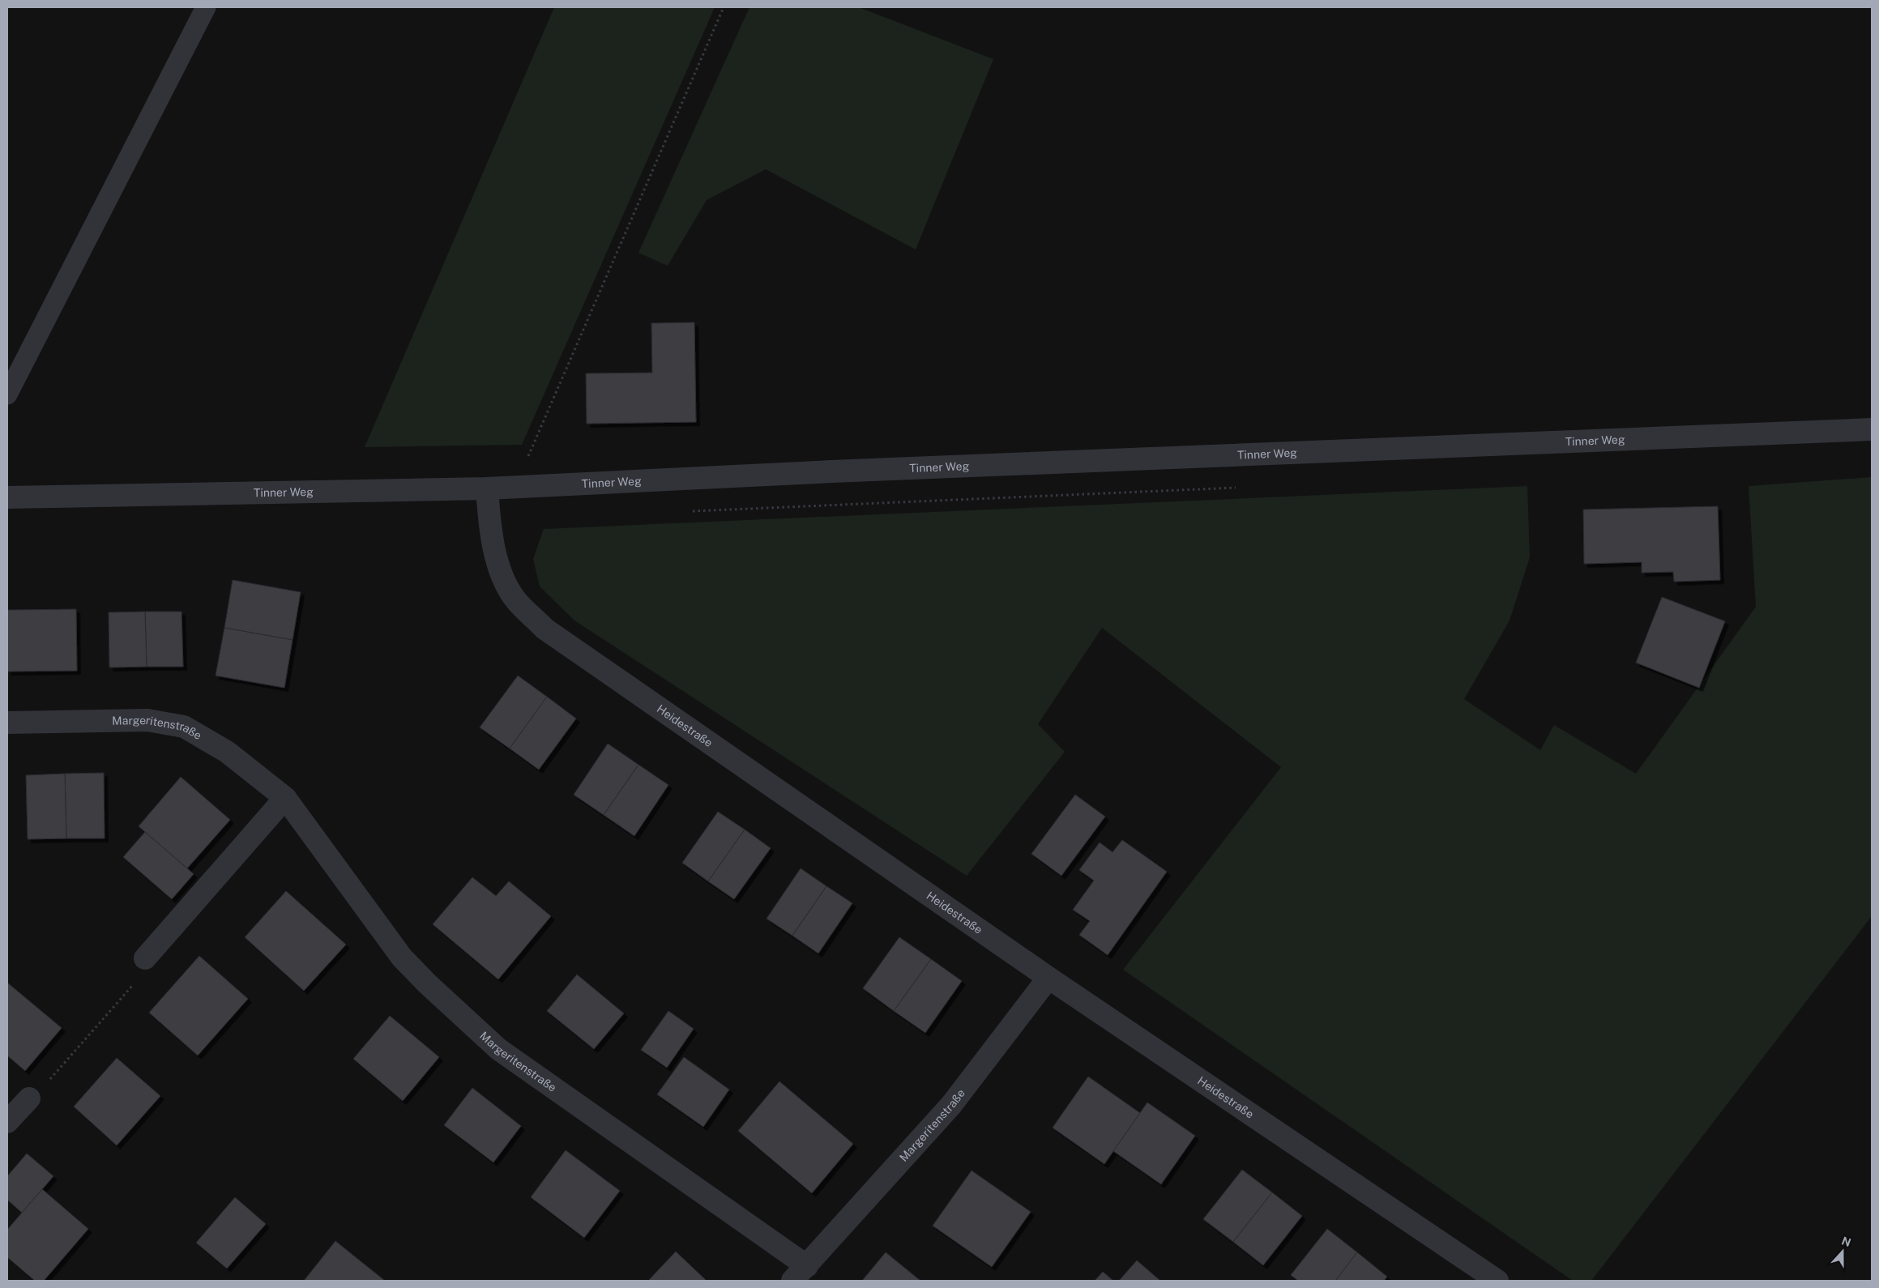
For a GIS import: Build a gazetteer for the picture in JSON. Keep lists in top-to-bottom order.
{
  "streets": {
    "street": ["Tinner Weg", "Heidestraße", "Margeritenstraße"]
  },
  "crossings": [
    ["Tinner Weg", "Heidestraße"],
    ["Heidestraße", "Margeritenstraße"]
  ],
  "north": "top"
}
